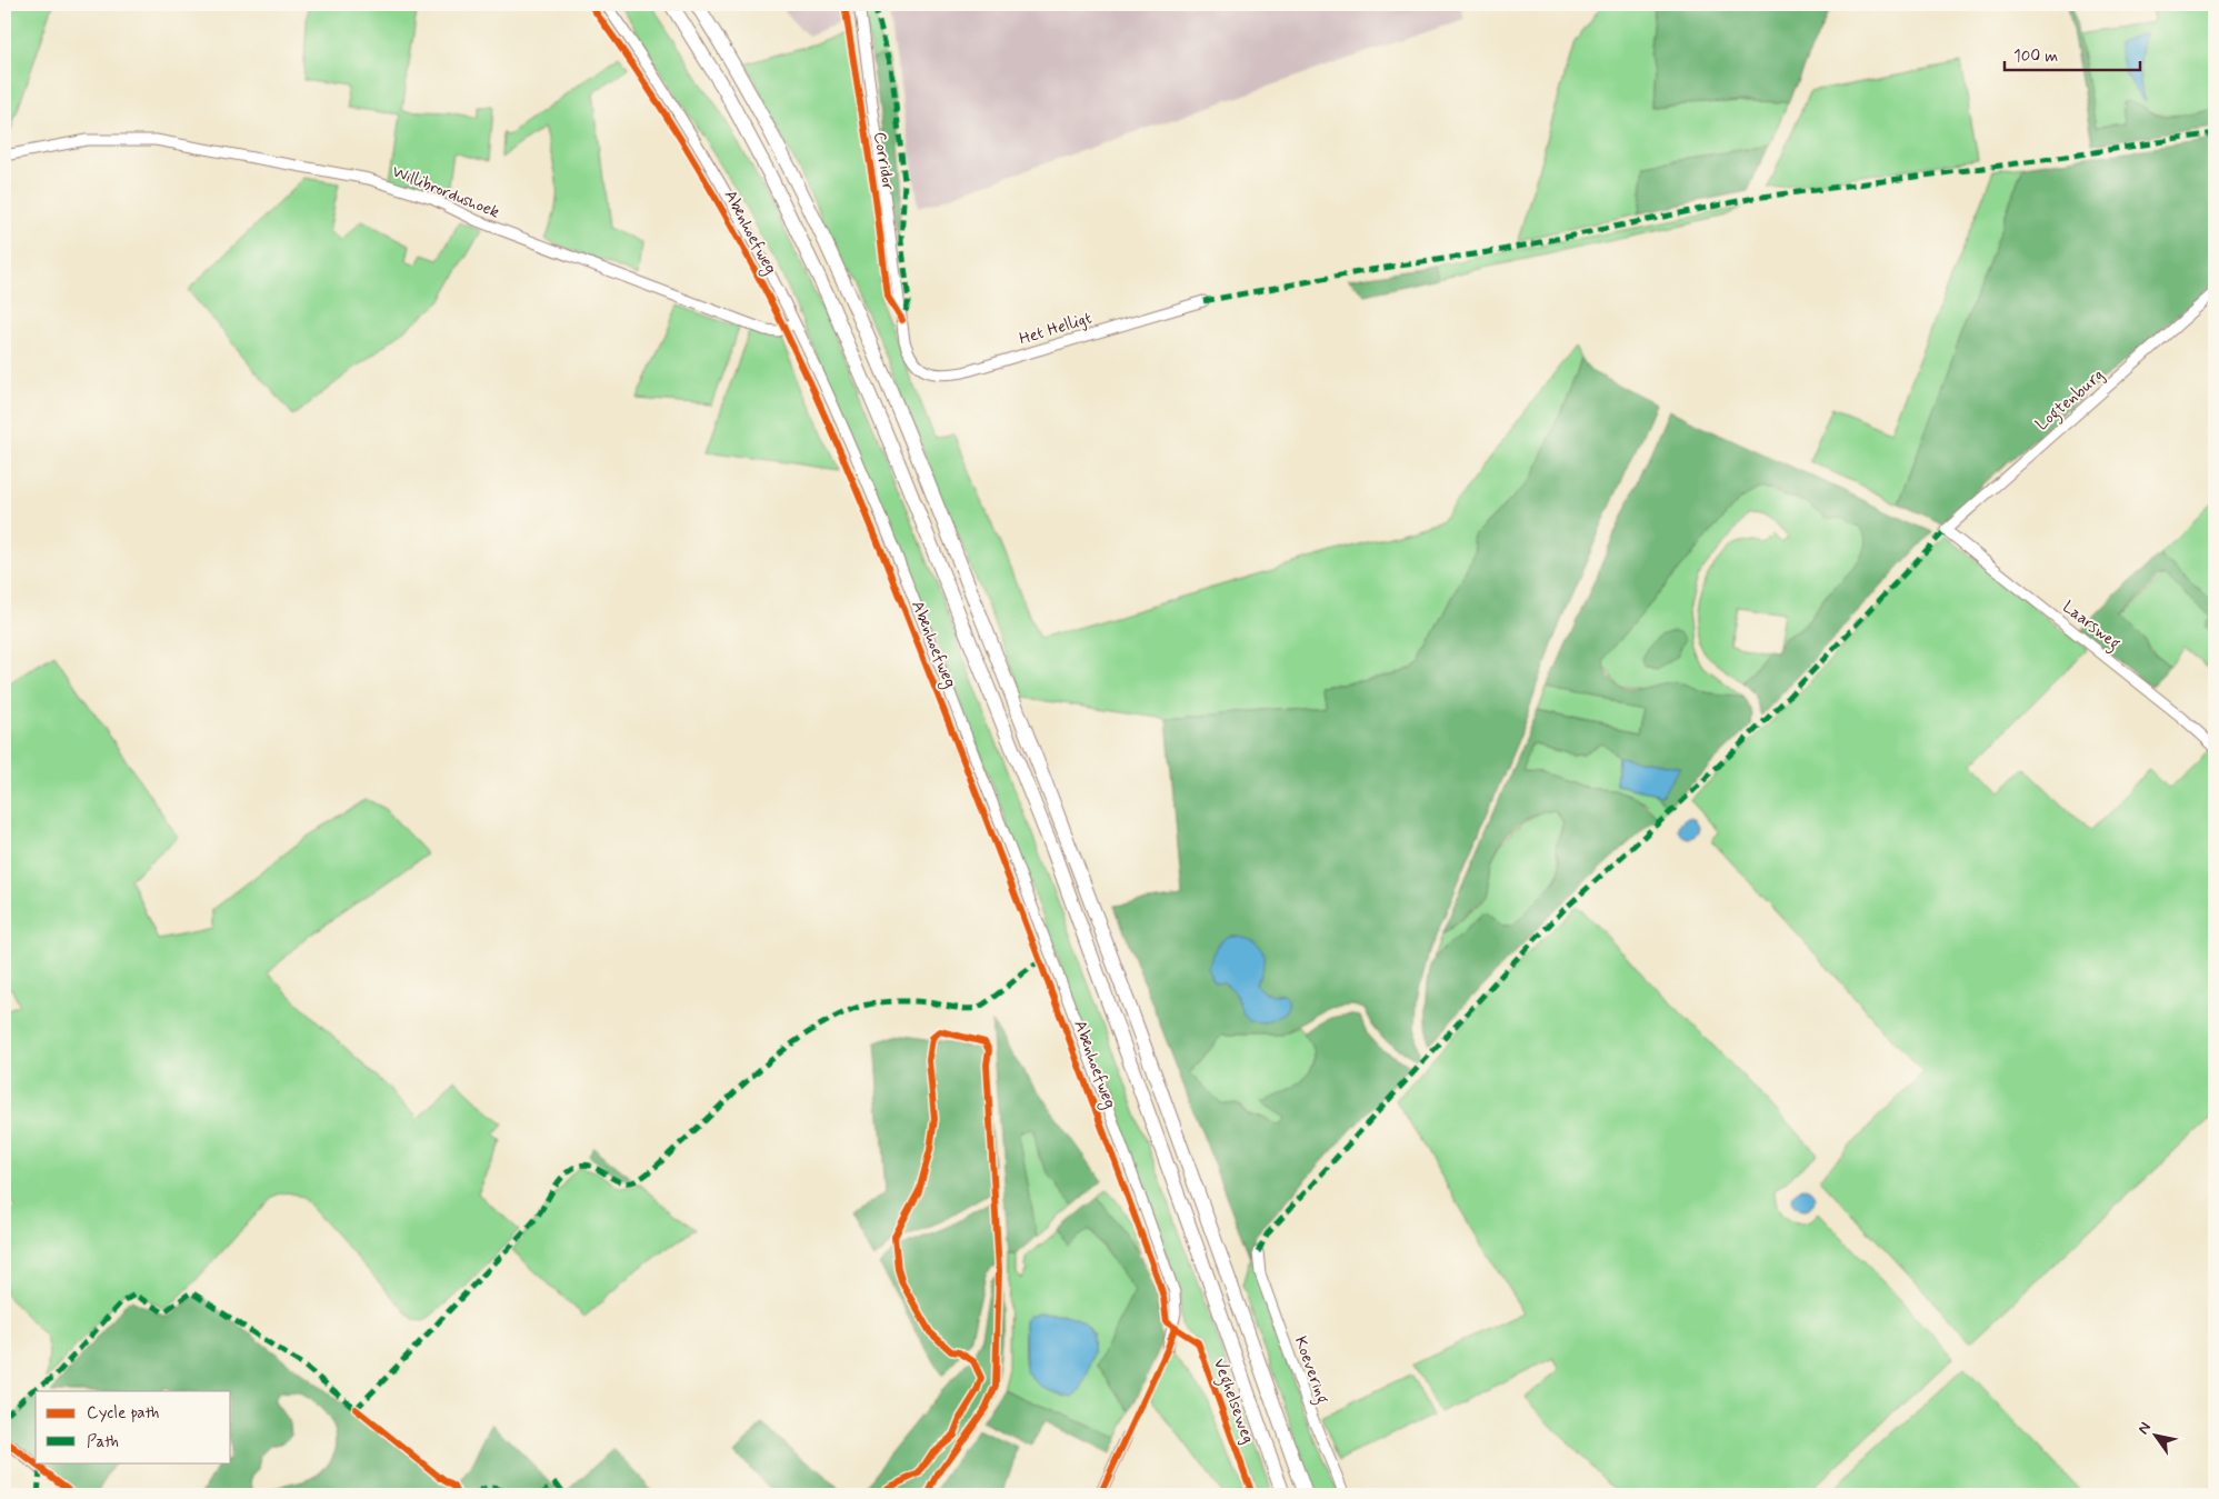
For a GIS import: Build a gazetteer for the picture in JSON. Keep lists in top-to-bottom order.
{
  "streets": {
    "street": [
      "Corridor",
      "Willibrordushoek",
      "Abenhoefweg",
      "Het Helligt",
      "Logtenburg",
      "Laarsweg",
      "Koevering"
    ],
    "cycle path": ["Veghelseweg"]
  },
  "crossings": [
    ["Corridor", "Het Helligt"],
    ["Willibrordushoek", "Abenhoefweg"],
    ["Logtenburg", "Laarsweg"]
  ],
  "legend": ["Cycle path", "Path"],
  "scale_bar": "100 m",
  "north": "top left"
}
